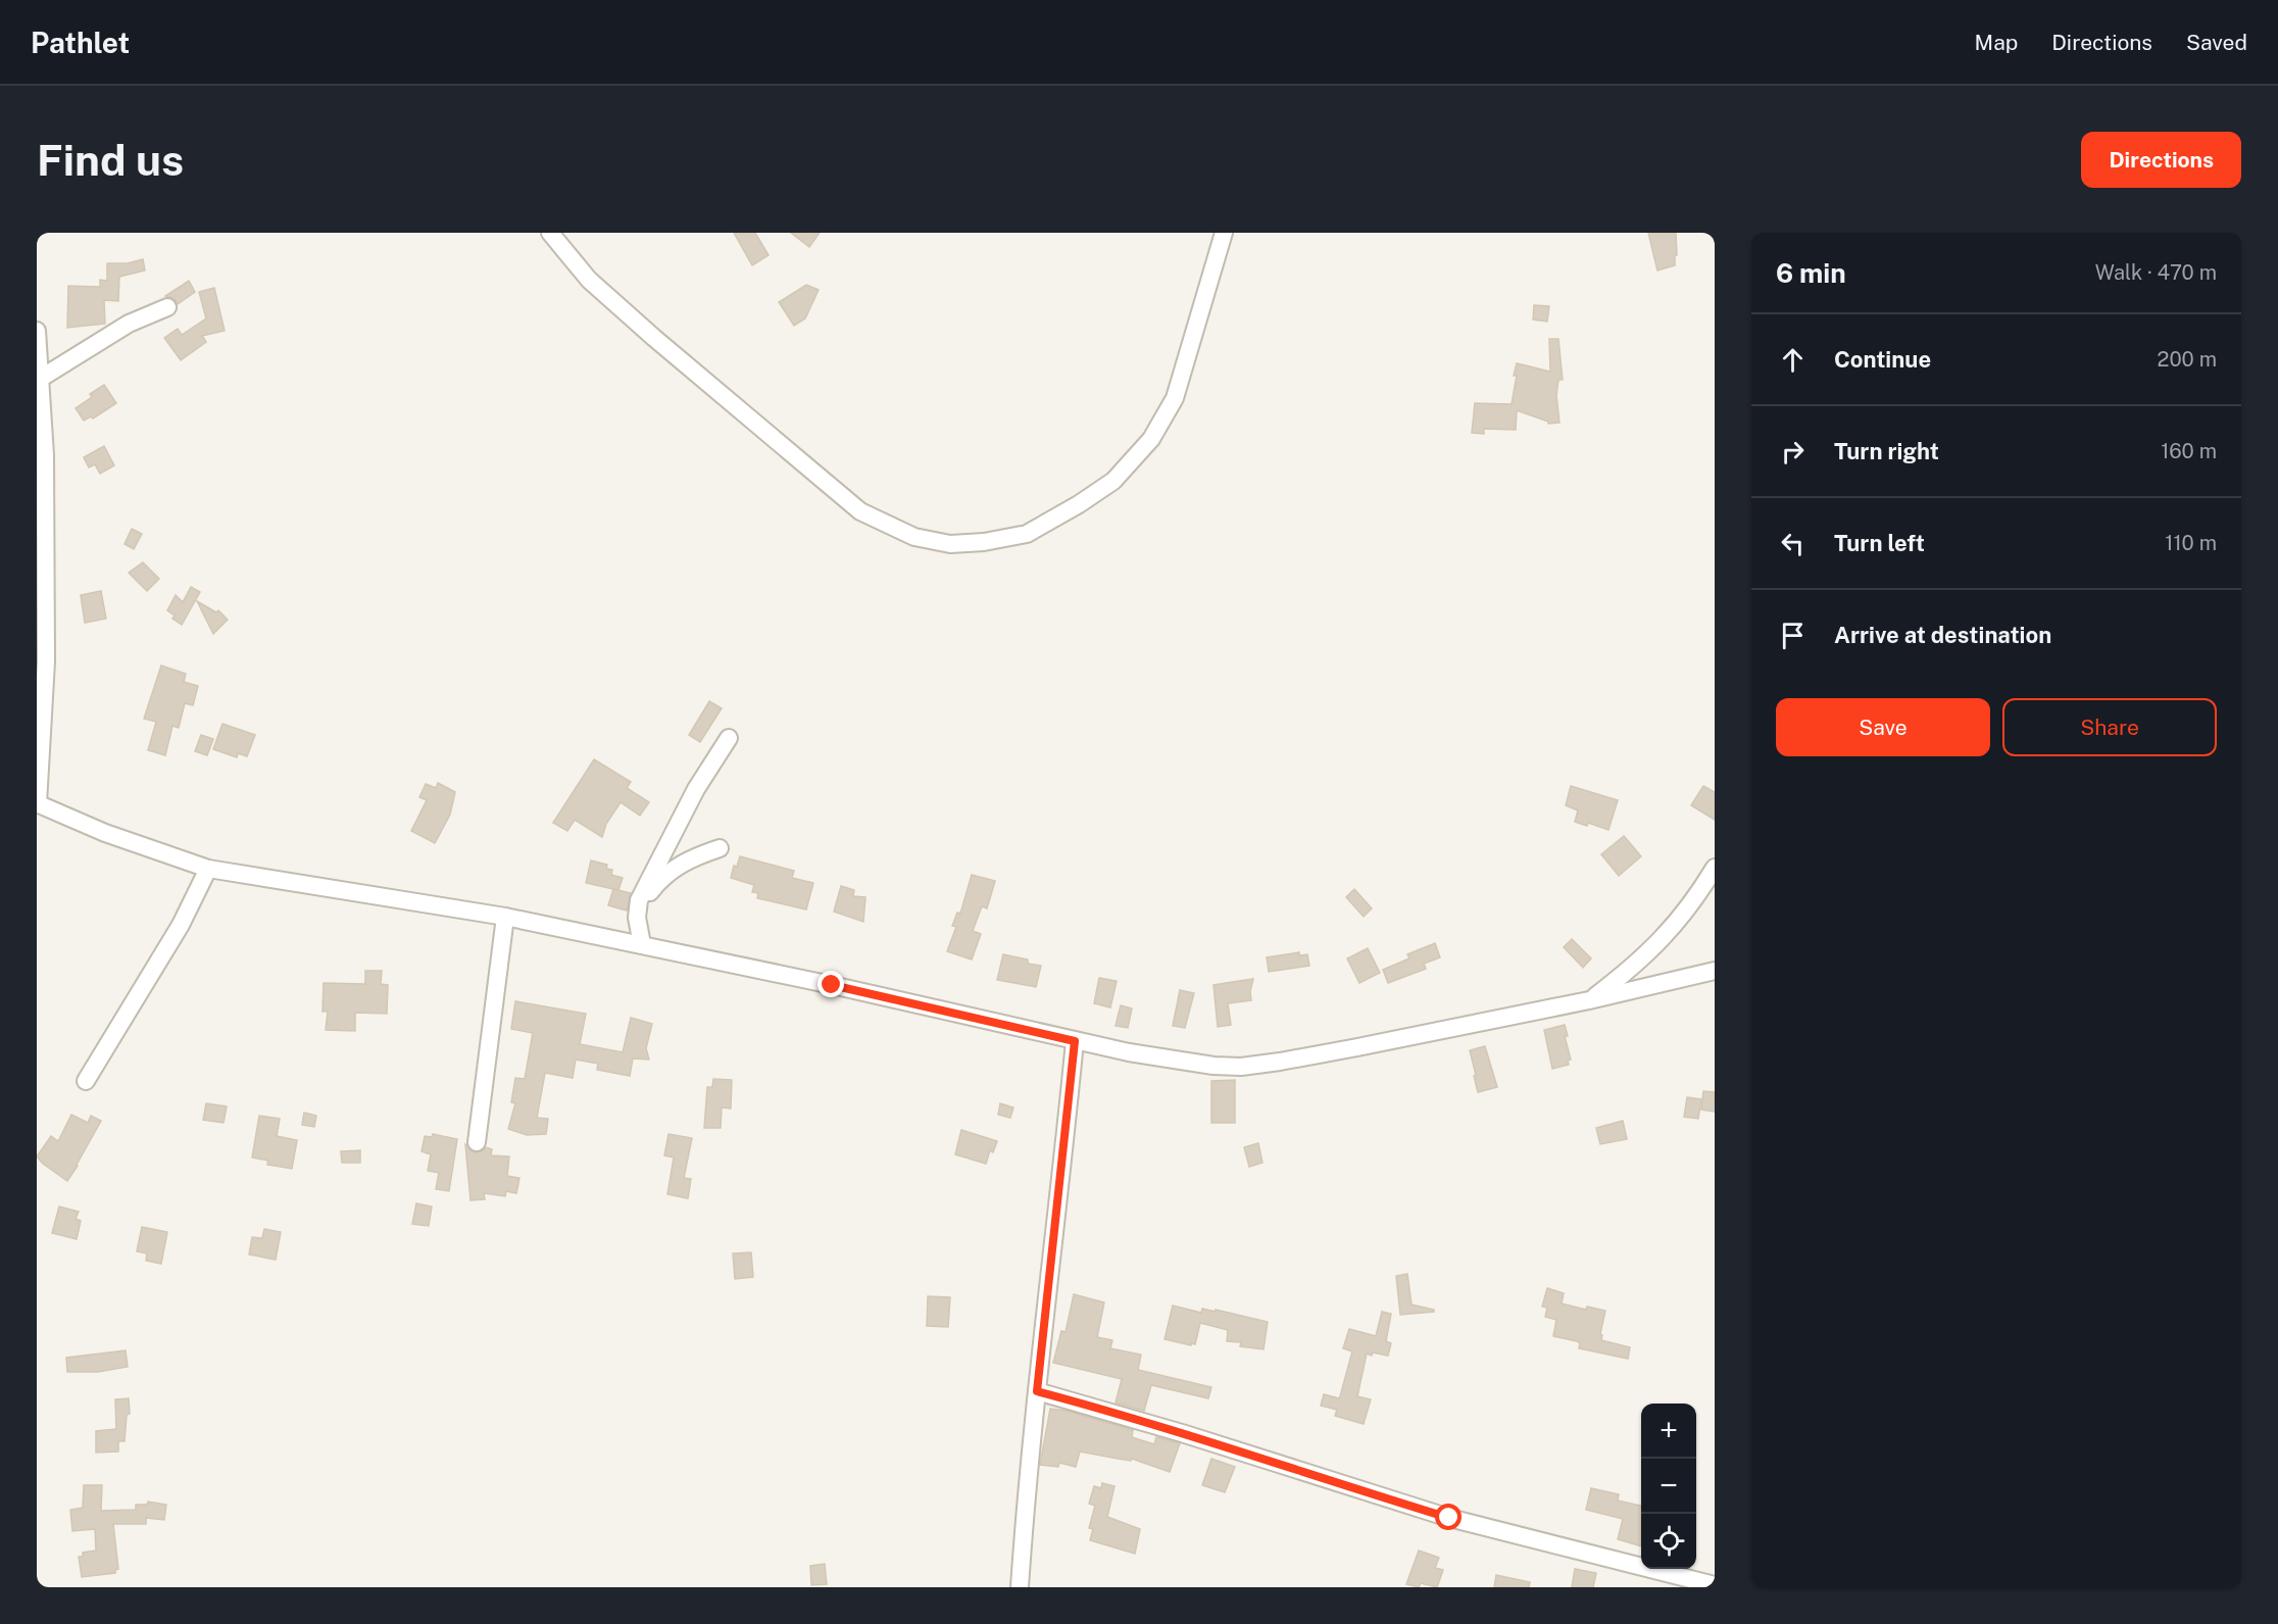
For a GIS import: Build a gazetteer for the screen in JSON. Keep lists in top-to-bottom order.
{
  "page": {
    "header": "Pathlet",
    "nav": ["Map", "Directions", "Saved"],
    "buttons": [
      "Directions",
      ["Save", "Share"]
    ],
    "title": "Find us",
    "heading": ["6 min", "Walk · 470 m"],
    "list": [
      ["Continue", "200 m"],
      ["Turn right", "160 m"],
      ["Turn left", "110 m"],
      "Arrive at destination"
    ],
    "map_buttons": ["+", "−"]
  }
}
